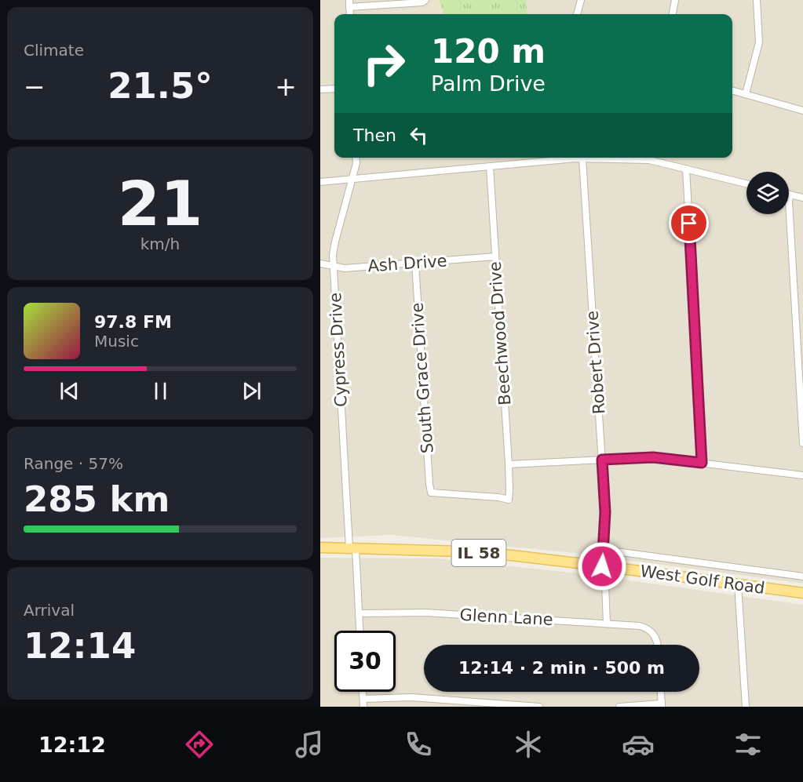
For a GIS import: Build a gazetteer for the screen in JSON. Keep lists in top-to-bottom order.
{
  "streets": {
    "main road": ["IL 58", "West Golf Road"],
    "street": [
      "Ash Drive",
      "Beechwood Drive",
      "Cypress Drive",
      "Robert Drive",
      "South Grace Drive",
      "Glenn Lane"
    ]
  },
  "crossings": [
    ["Ash Drive", "Beechwood Drive"],
    ["Ash Drive", "Cypress Drive"],
    ["Ash Drive", "South Grace Drive"],
    ["Beechwood Drive", "South Grace Drive"],
    ["Cypress Drive", "West Golf Road"],
    ["Cypress Drive", "Glenn Lane"],
    ["Robert Drive", "West Golf Road"],
    ["Robert Drive", "Glenn Lane"]
  ],
  "page": {
    "tile": [
      "Climate",
      ["21", "km/h"],
      ["Range · 57%", "285 km"],
      ["Arrival", "12:14"]
    ],
    "turn": ["120 m", "Palm Drive"],
    "heat": ["−", "21.5°", "+"],
    "then": "Then",
    "song": ["97.8 FM", "Music"],
    "limit": "30",
    "trip": "12:14 · 2 min · 500 m",
    "tabs": "12:12"
  }
}
